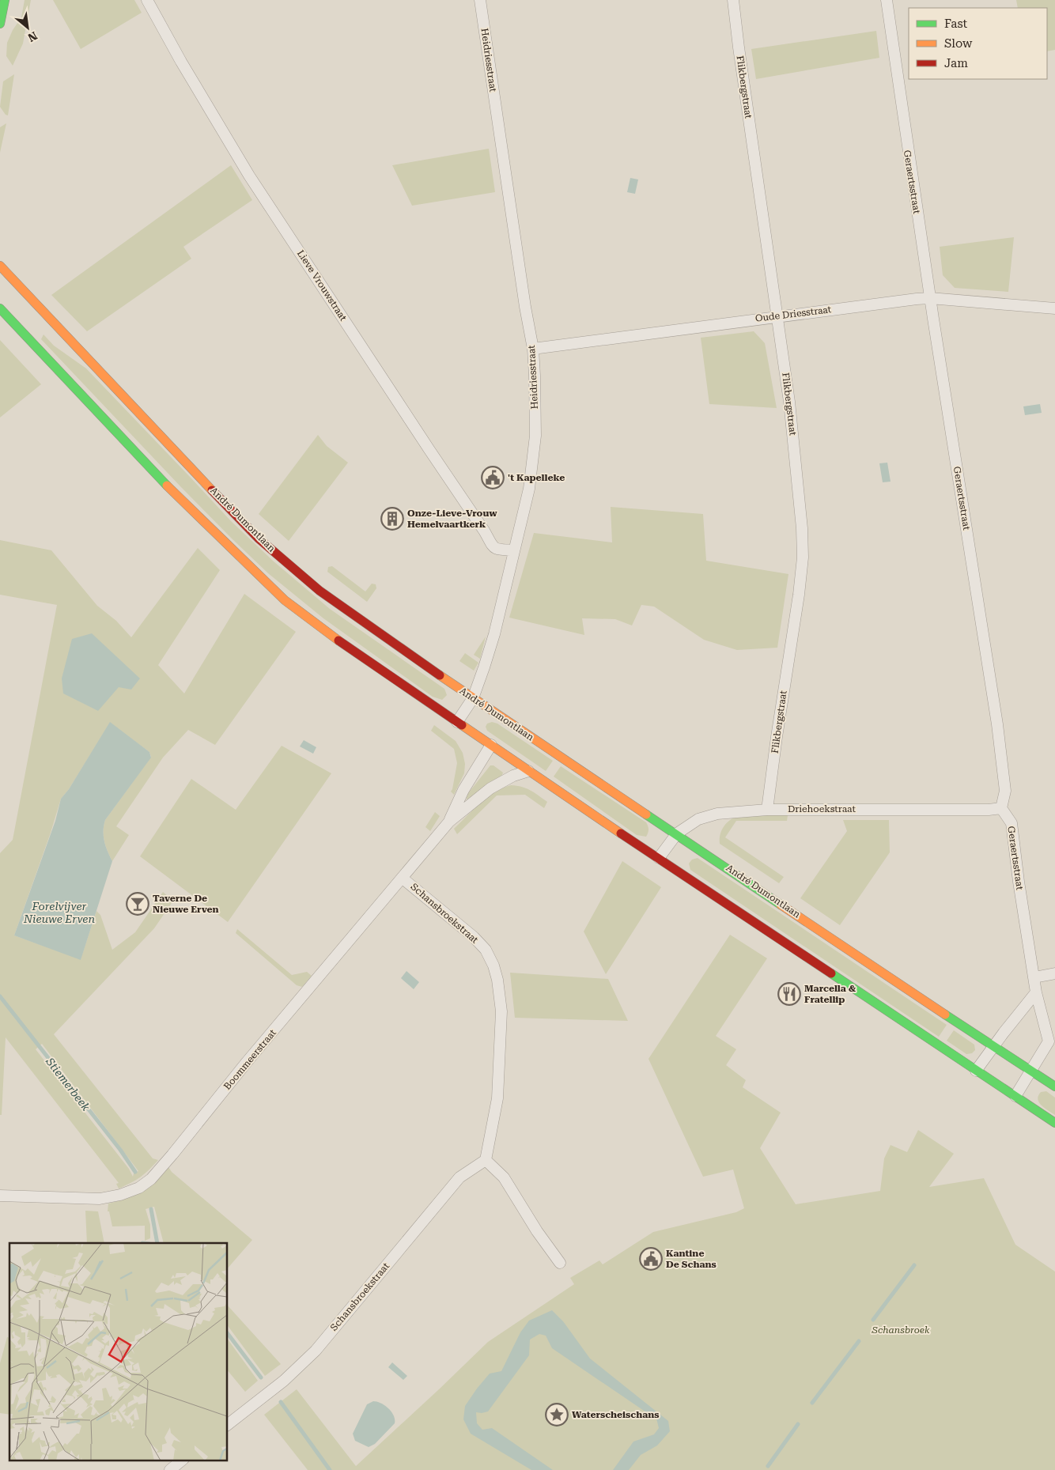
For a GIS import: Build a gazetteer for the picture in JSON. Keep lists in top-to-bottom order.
{
  "streets": {
    "main road": ["André Dumontlaan"],
    "street": [
      "Heidriesstraat",
      "Flikbergstraat",
      "Geraertsstraat",
      "Lieve Vrouwstraat",
      "Oude Driesstraat",
      "Driehoekstraat",
      "Schansbroekstraat",
      "Boommeerstraat"
    ]
  },
  "crossings": [
    ["Heidriesstraat", "Lieve Vrouwstraat"],
    ["Heidriesstraat", "Oude Driesstraat"],
    ["Heidriesstraat", "André Dumontlaan"],
    ["Flikbergstraat", "Oude Driesstraat"],
    ["Flikbergstraat", "Driehoekstraat"],
    ["Geraertsstraat", "Oude Driesstraat"],
    ["Geraertsstraat", "André Dumontlaan"],
    ["Geraertsstraat", "Driehoekstraat"],
    ["André Dumontlaan", "Driehoekstraat"],
    ["Schansbroekstraat", "Boommeerstraat"]
  ],
  "water": ["Forelvijver Nieuwe Erven", "Stiemerbeek"],
  "parks": ["Schansbroek"],
  "places": {
    "public building": ["'t Kapelleke", "Kantine De Schans"],
    "building": ["Onze-Lieve-Vrouw Hemelvaartkerk"],
    "bar": ["Taverne De Nieuwe Erven"],
    "restaurant": ["Marcella & Fratellip"],
    "place": ["Waterscheischans"]
  },
  "legend": ["Fast", "Slow", "Jam"],
  "north": "bottom right"
}
